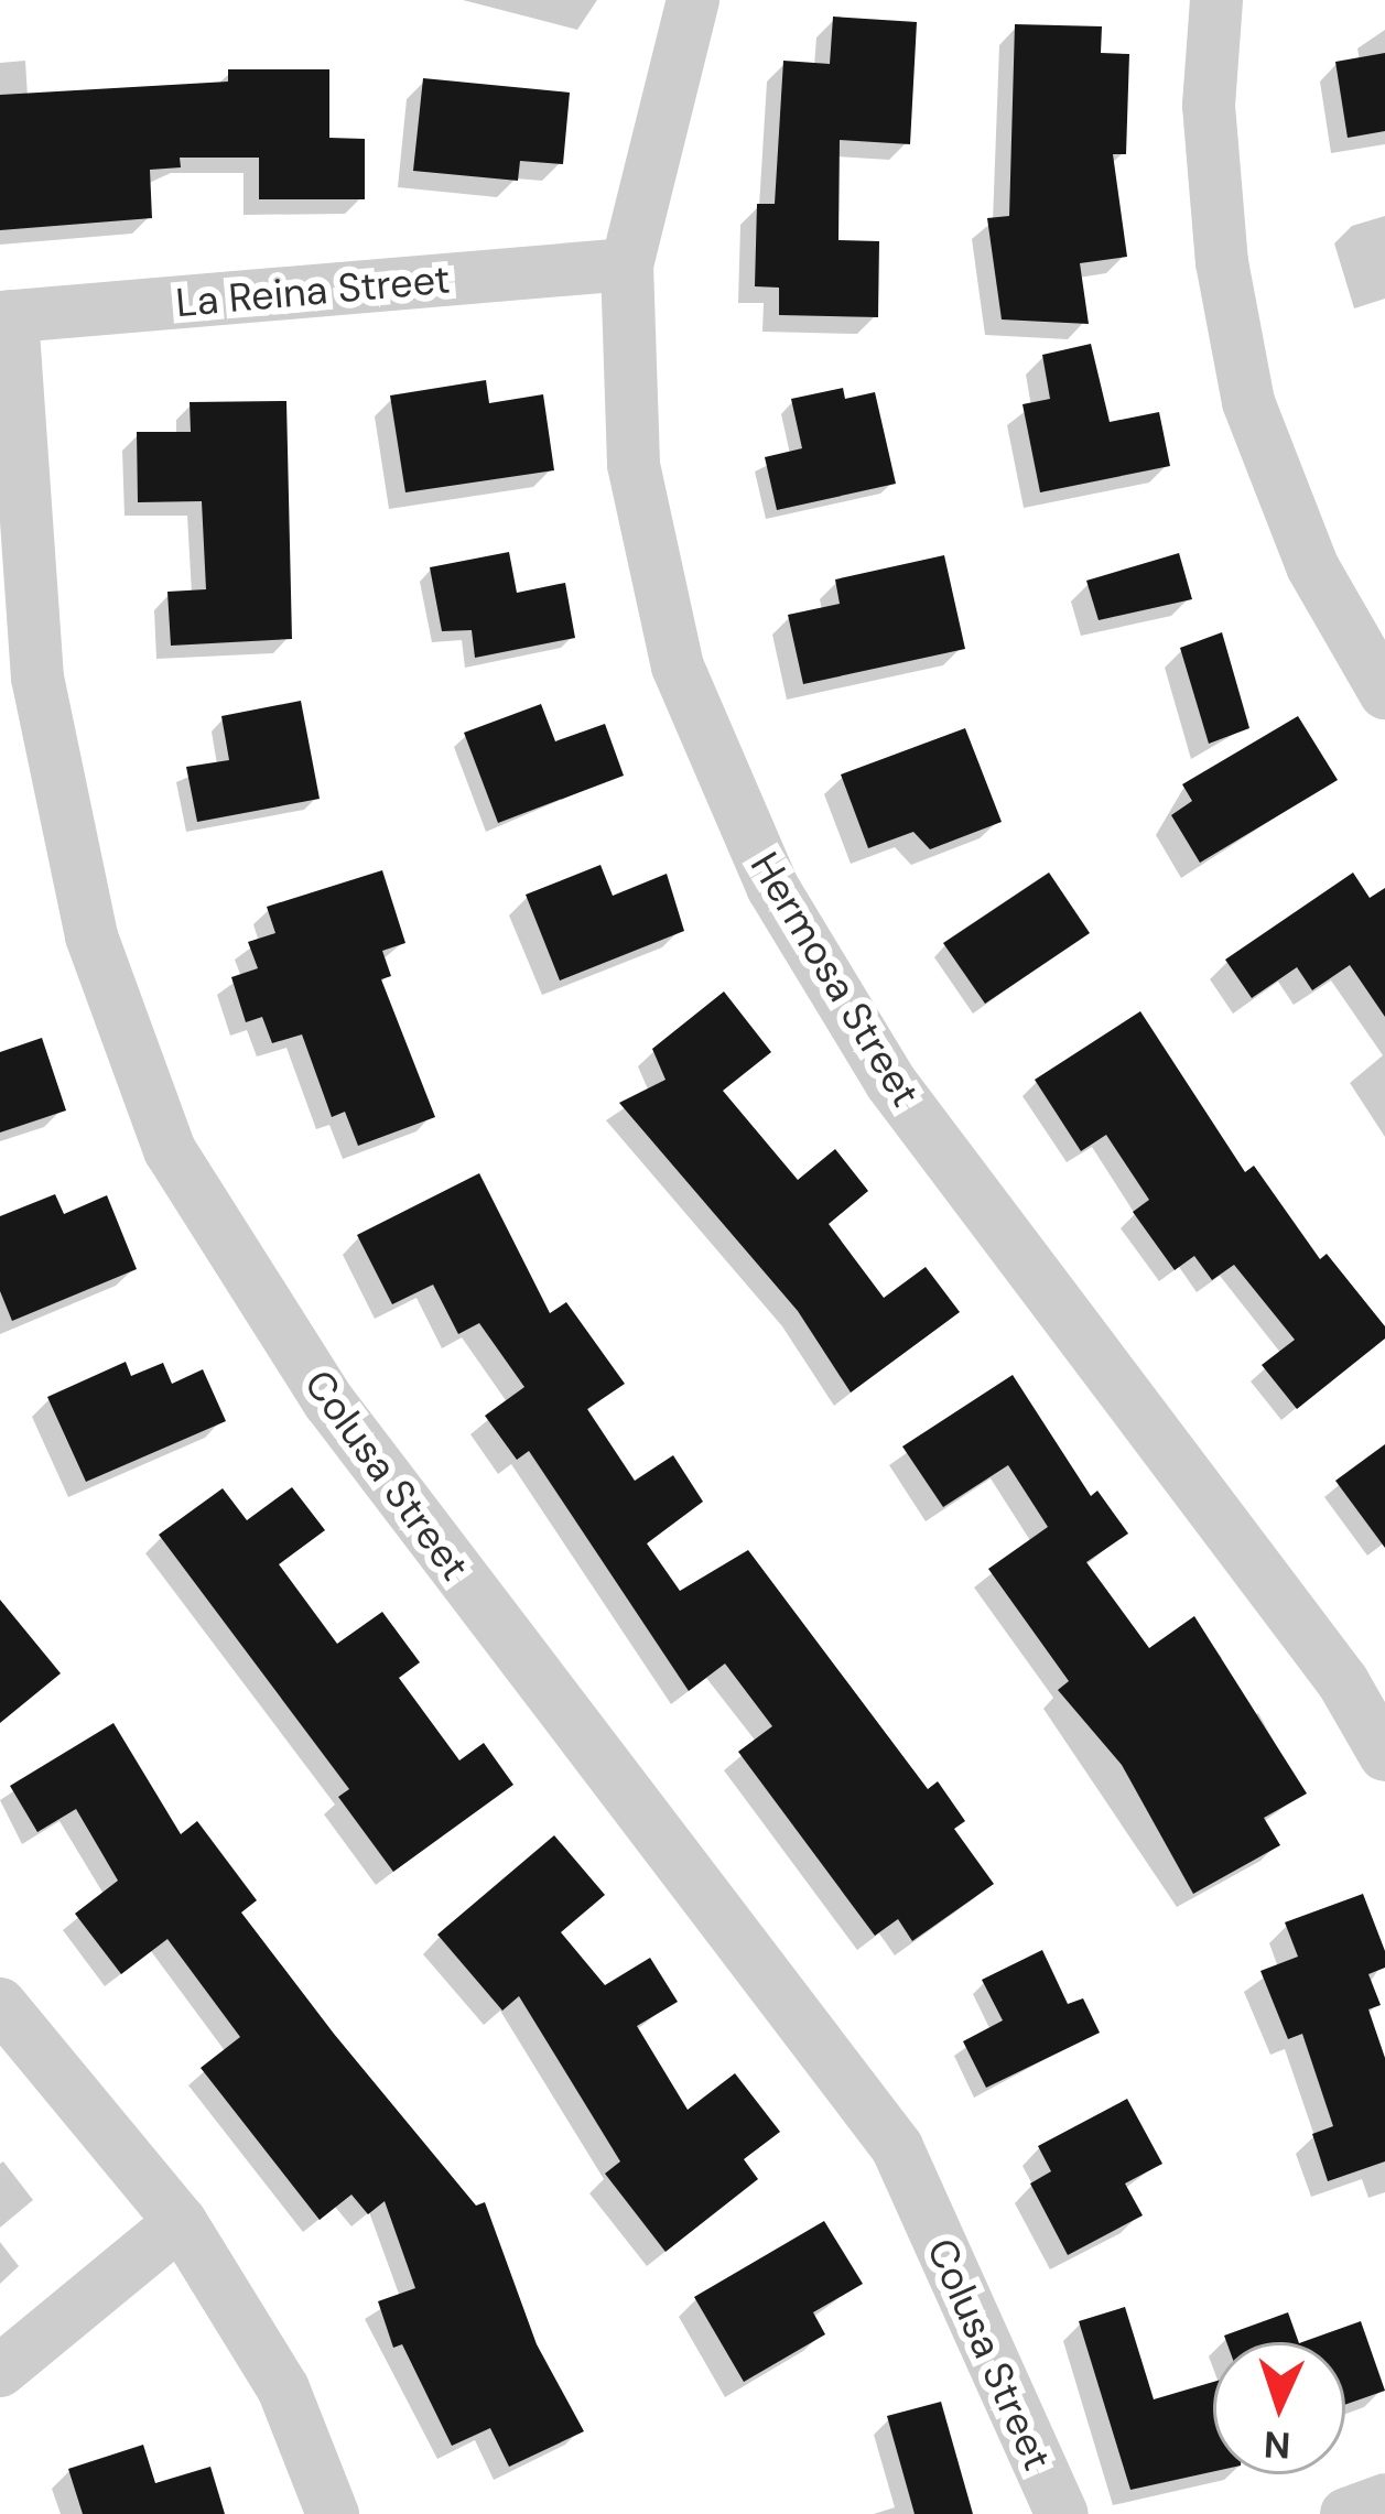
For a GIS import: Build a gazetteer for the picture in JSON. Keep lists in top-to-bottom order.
{
  "streets": {
    "street": ["La Reina Street", "Hermosa Street", "Colusa Street"]
  },
  "crossings": [
    ["La Reina Street", "Hermosa Street"],
    ["La Reina Street", "Colusa Street"]
  ],
  "north": "bottom"
}
